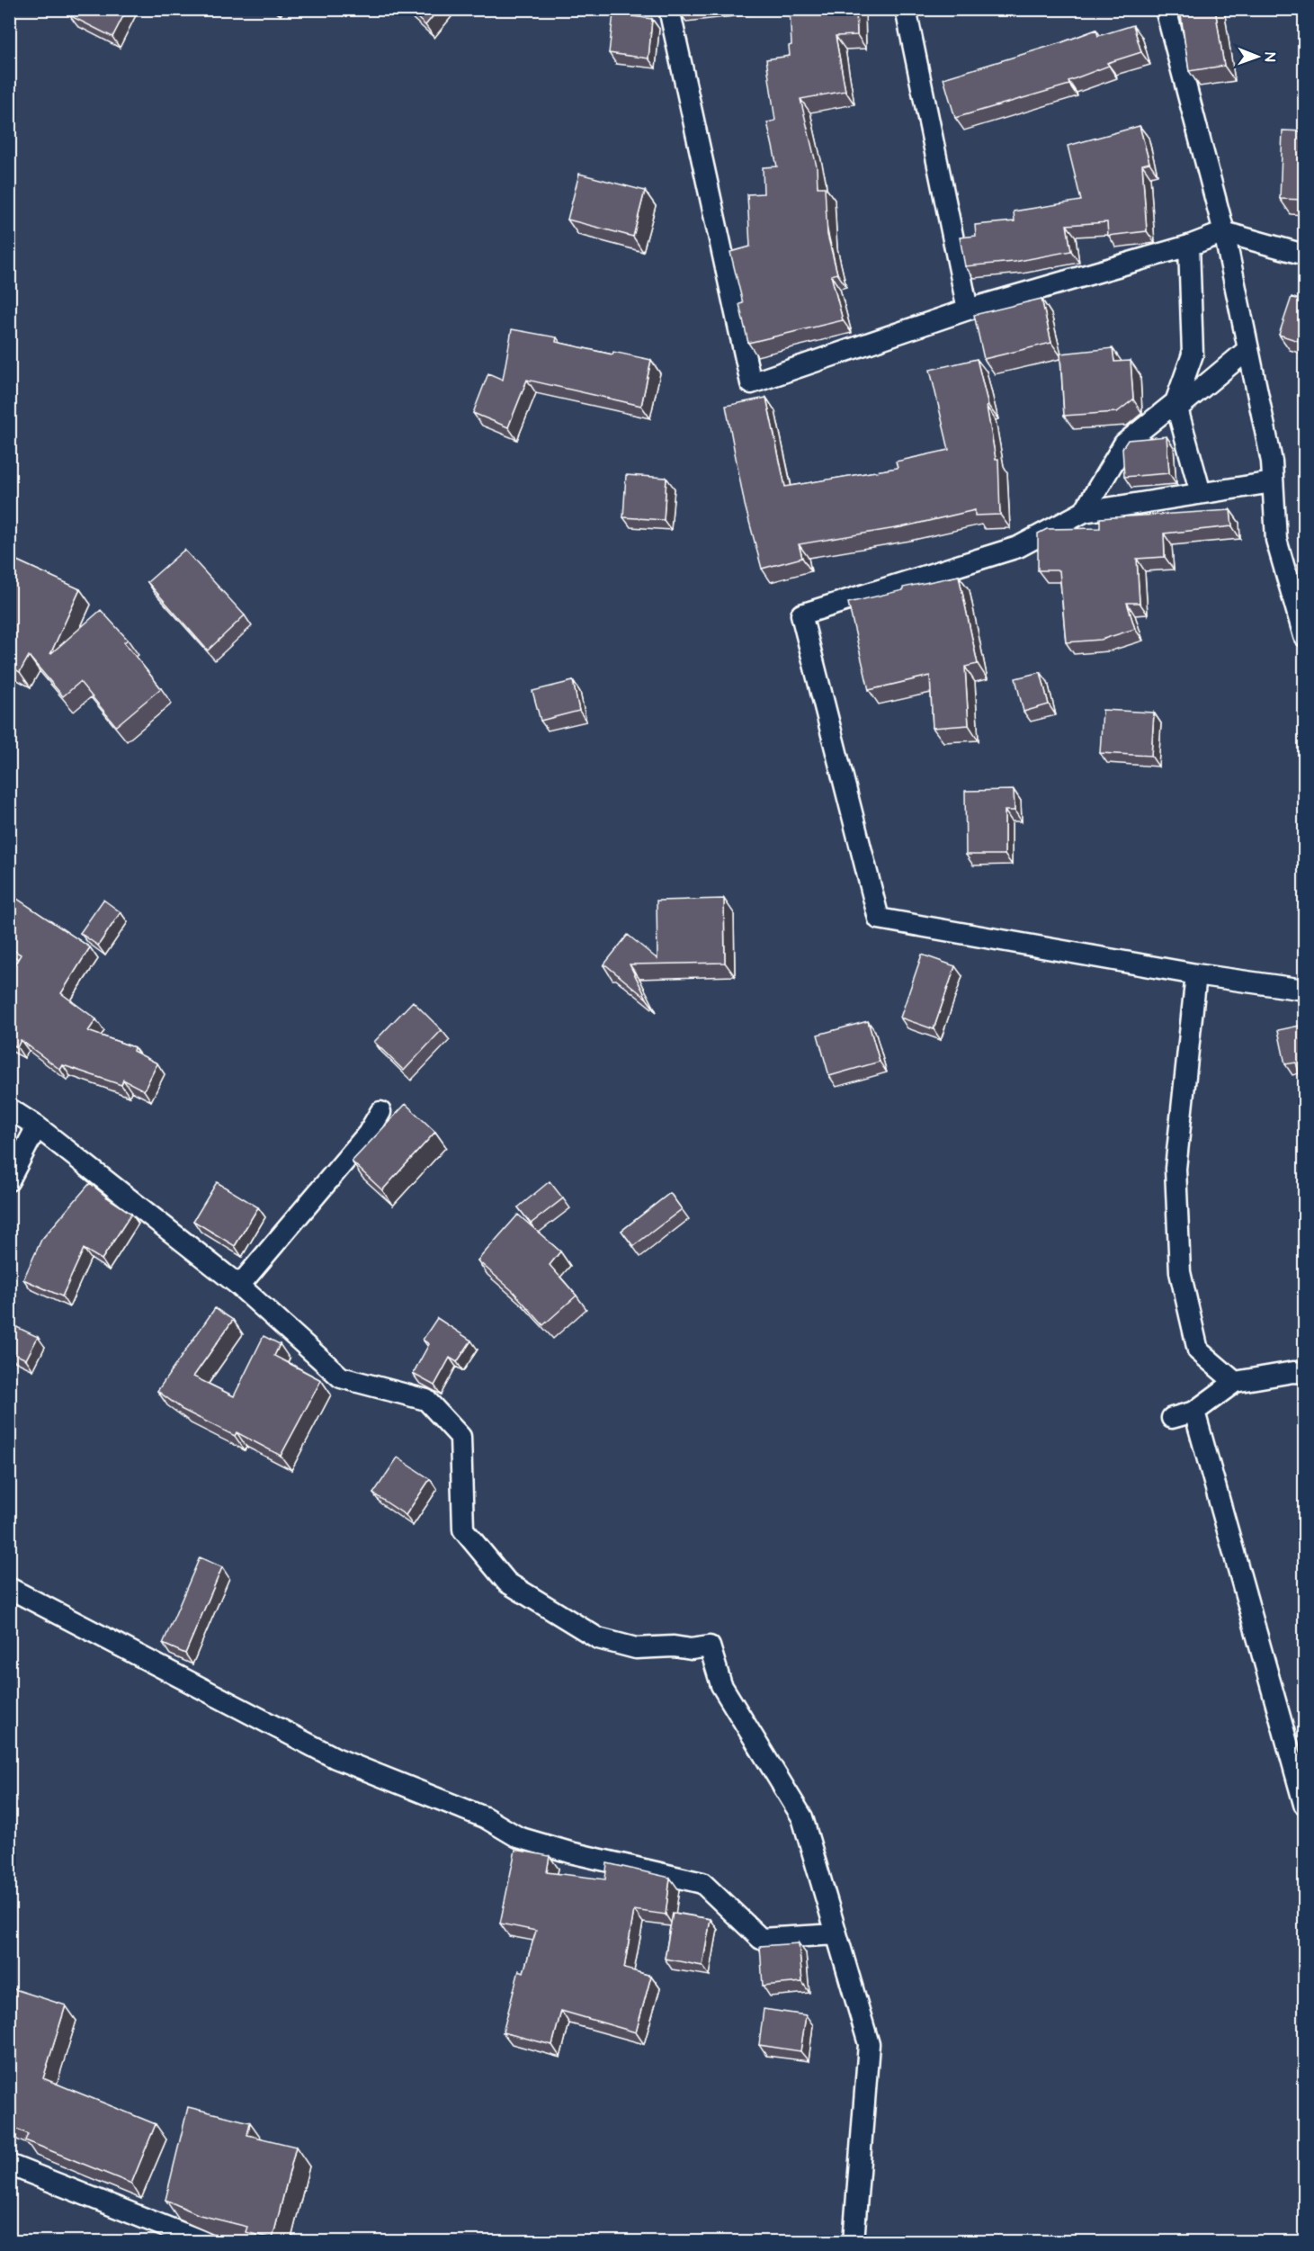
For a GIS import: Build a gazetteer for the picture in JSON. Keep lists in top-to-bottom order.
{
  "north": "right"
}
